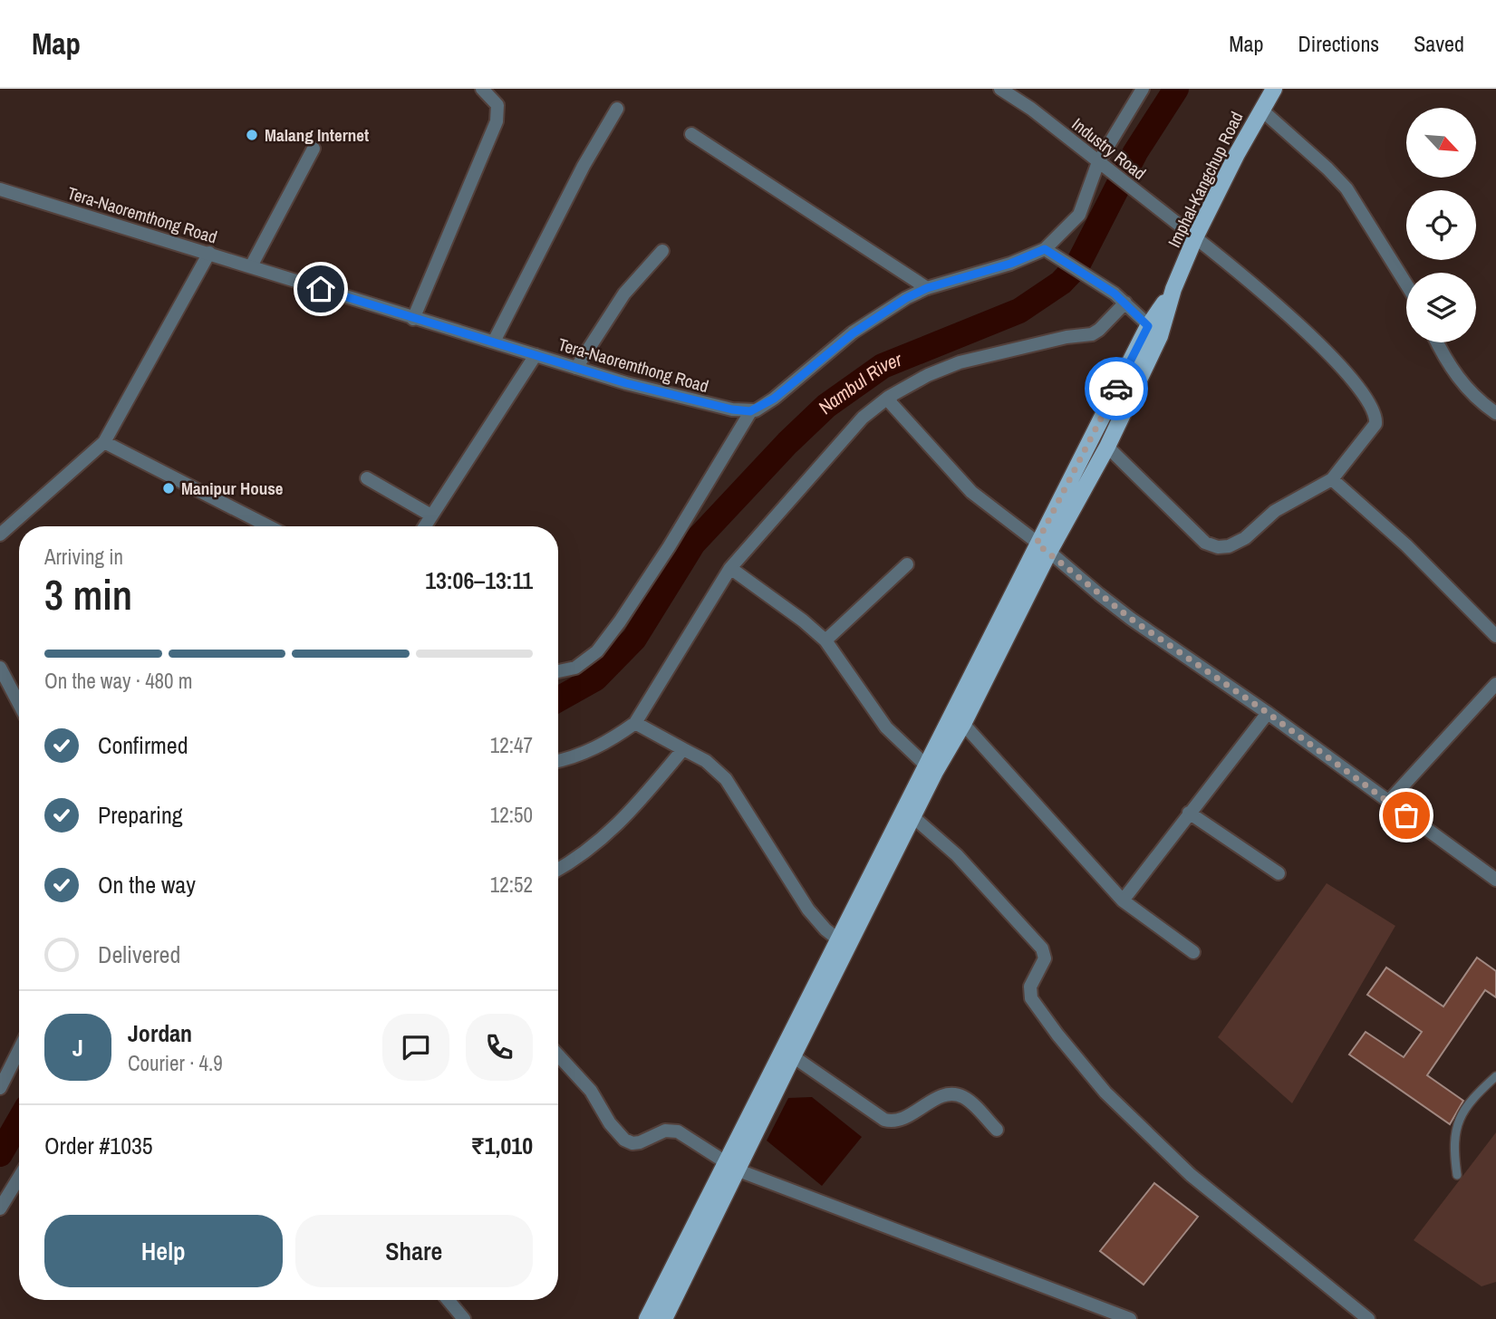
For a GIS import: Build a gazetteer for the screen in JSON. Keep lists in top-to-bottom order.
{
  "streets": {
    "main road": ["Imphal-Kangchup Road"],
    "street": ["Industry Road", "Tera-Naoremthong Road"]
  },
  "crossings": [
    ["Industry Road", "Imphal-Kangchup Road"]
  ],
  "water": ["Nambul River"],
  "places": ["Malang Internet", "Manipur House"],
  "north": "bottom right",
  "page": {
    "header": "Map",
    "nav": ["Map", "Directions", "Saved"],
    "heading": ["3 min", "Arriving in", "13:06–13:11"],
    "panel": [
      "Jordan",
      "Courier · 4.9",
      "Order #1035",
      "₹1,010"
    ],
    "bar": "On the way · 480 m",
    "list": [
      ["Confirmed", "12:47"],
      ["Preparing", "12:50"],
      ["On the way", "12:52"],
      "Delivered"
    ],
    "round": "J",
    "buttons": ["Help", "Share"]
  }
}
